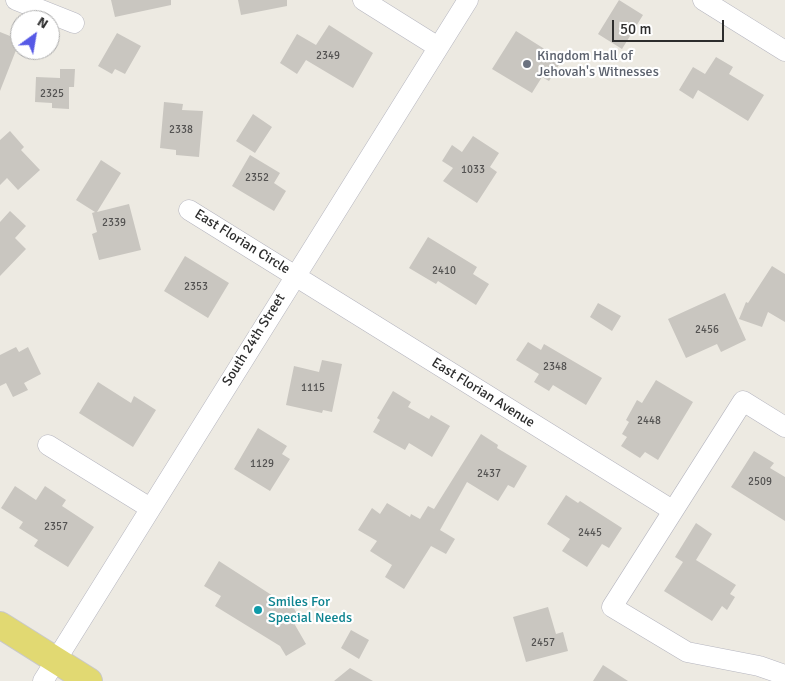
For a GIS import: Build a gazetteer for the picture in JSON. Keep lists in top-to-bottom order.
{
  "streets": {
    "street": ["East Florian Circle", "South 24th Street", "East Florian Avenue"]
  },
  "crossings": [
    ["East Florian Circle", "South 24th Street"],
    ["East Florian Circle", "East Florian Avenue"],
    ["South 24th Street", "East Florian Avenue"]
  ],
  "places": ["Kingdom Hall of Jehovah's Witnesses", "Smiles For Special Needs"],
  "house_numbers": [
    "2349",
    "2325",
    "2338",
    "1033",
    "2352",
    "2339",
    "2410",
    "2353",
    "2456",
    "2348",
    "1115",
    "2448",
    "1129",
    "2437",
    "2509",
    "2357",
    "2445",
    "2457"
  ],
  "scale_bar": "50 m",
  "north": "top right"
}
